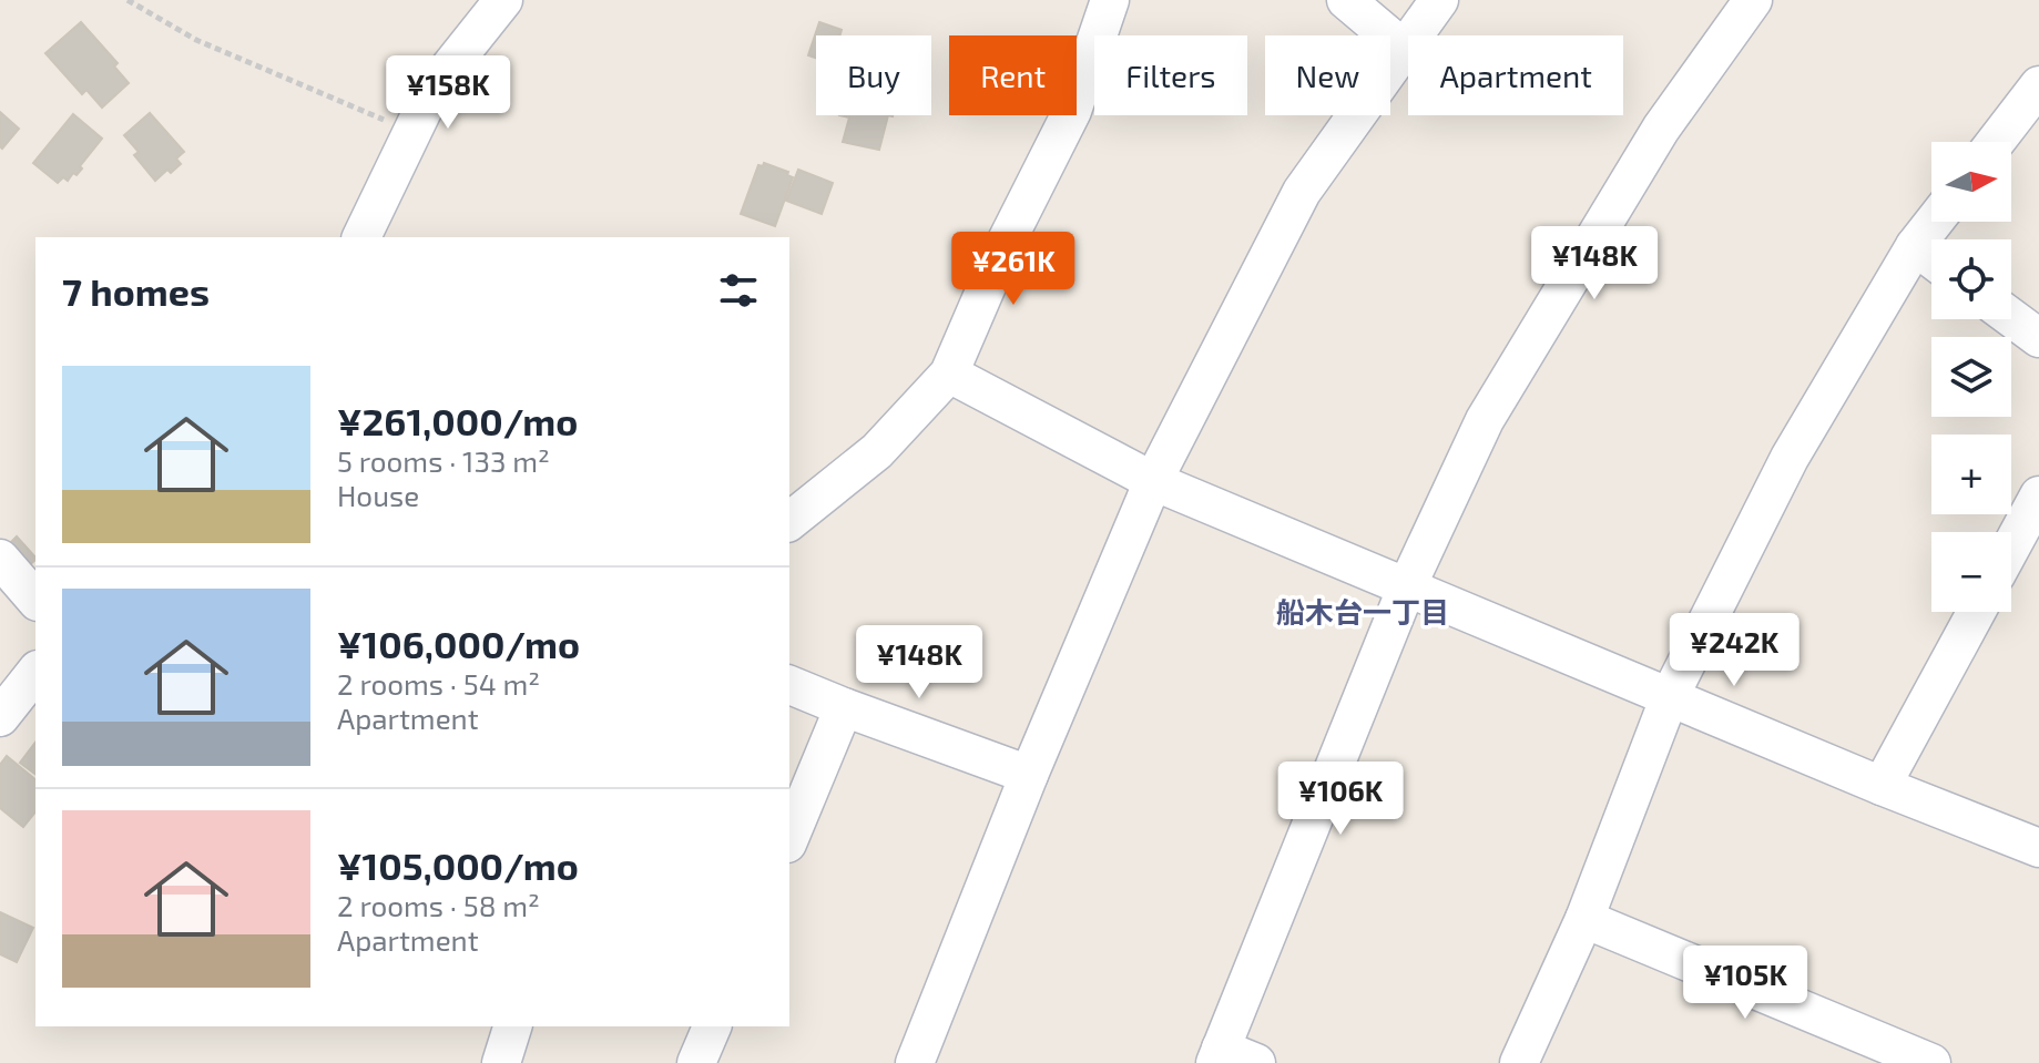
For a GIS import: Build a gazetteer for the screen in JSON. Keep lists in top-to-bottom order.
{
  "districts": ["船木台一丁目"],
  "north": "right",
  "page": {
    "chip": [
      "Buy",
      "Rent",
      "Filters",
      "New",
      "Apartment"
    ],
    "price": [
      "¥158K",
      "¥148K",
      "¥261K",
      "¥242K",
      "¥148K",
      "¥106K",
      "¥105K"
    ],
    "map_buttons": ["+", "−"],
    "heading": "7 homes",
    "list": [
      {
        "name": "¥261,000/mo",
        "note": "5 rooms · 133 m² · House"
      },
      {
        "name": "¥106,000/mo",
        "note": "2 rooms · 54 m² · Apartment"
      },
      {
        "name": "¥105,000/mo",
        "note": "2 rooms · 58 m² · Apartment"
      }
    ]
  }
}
